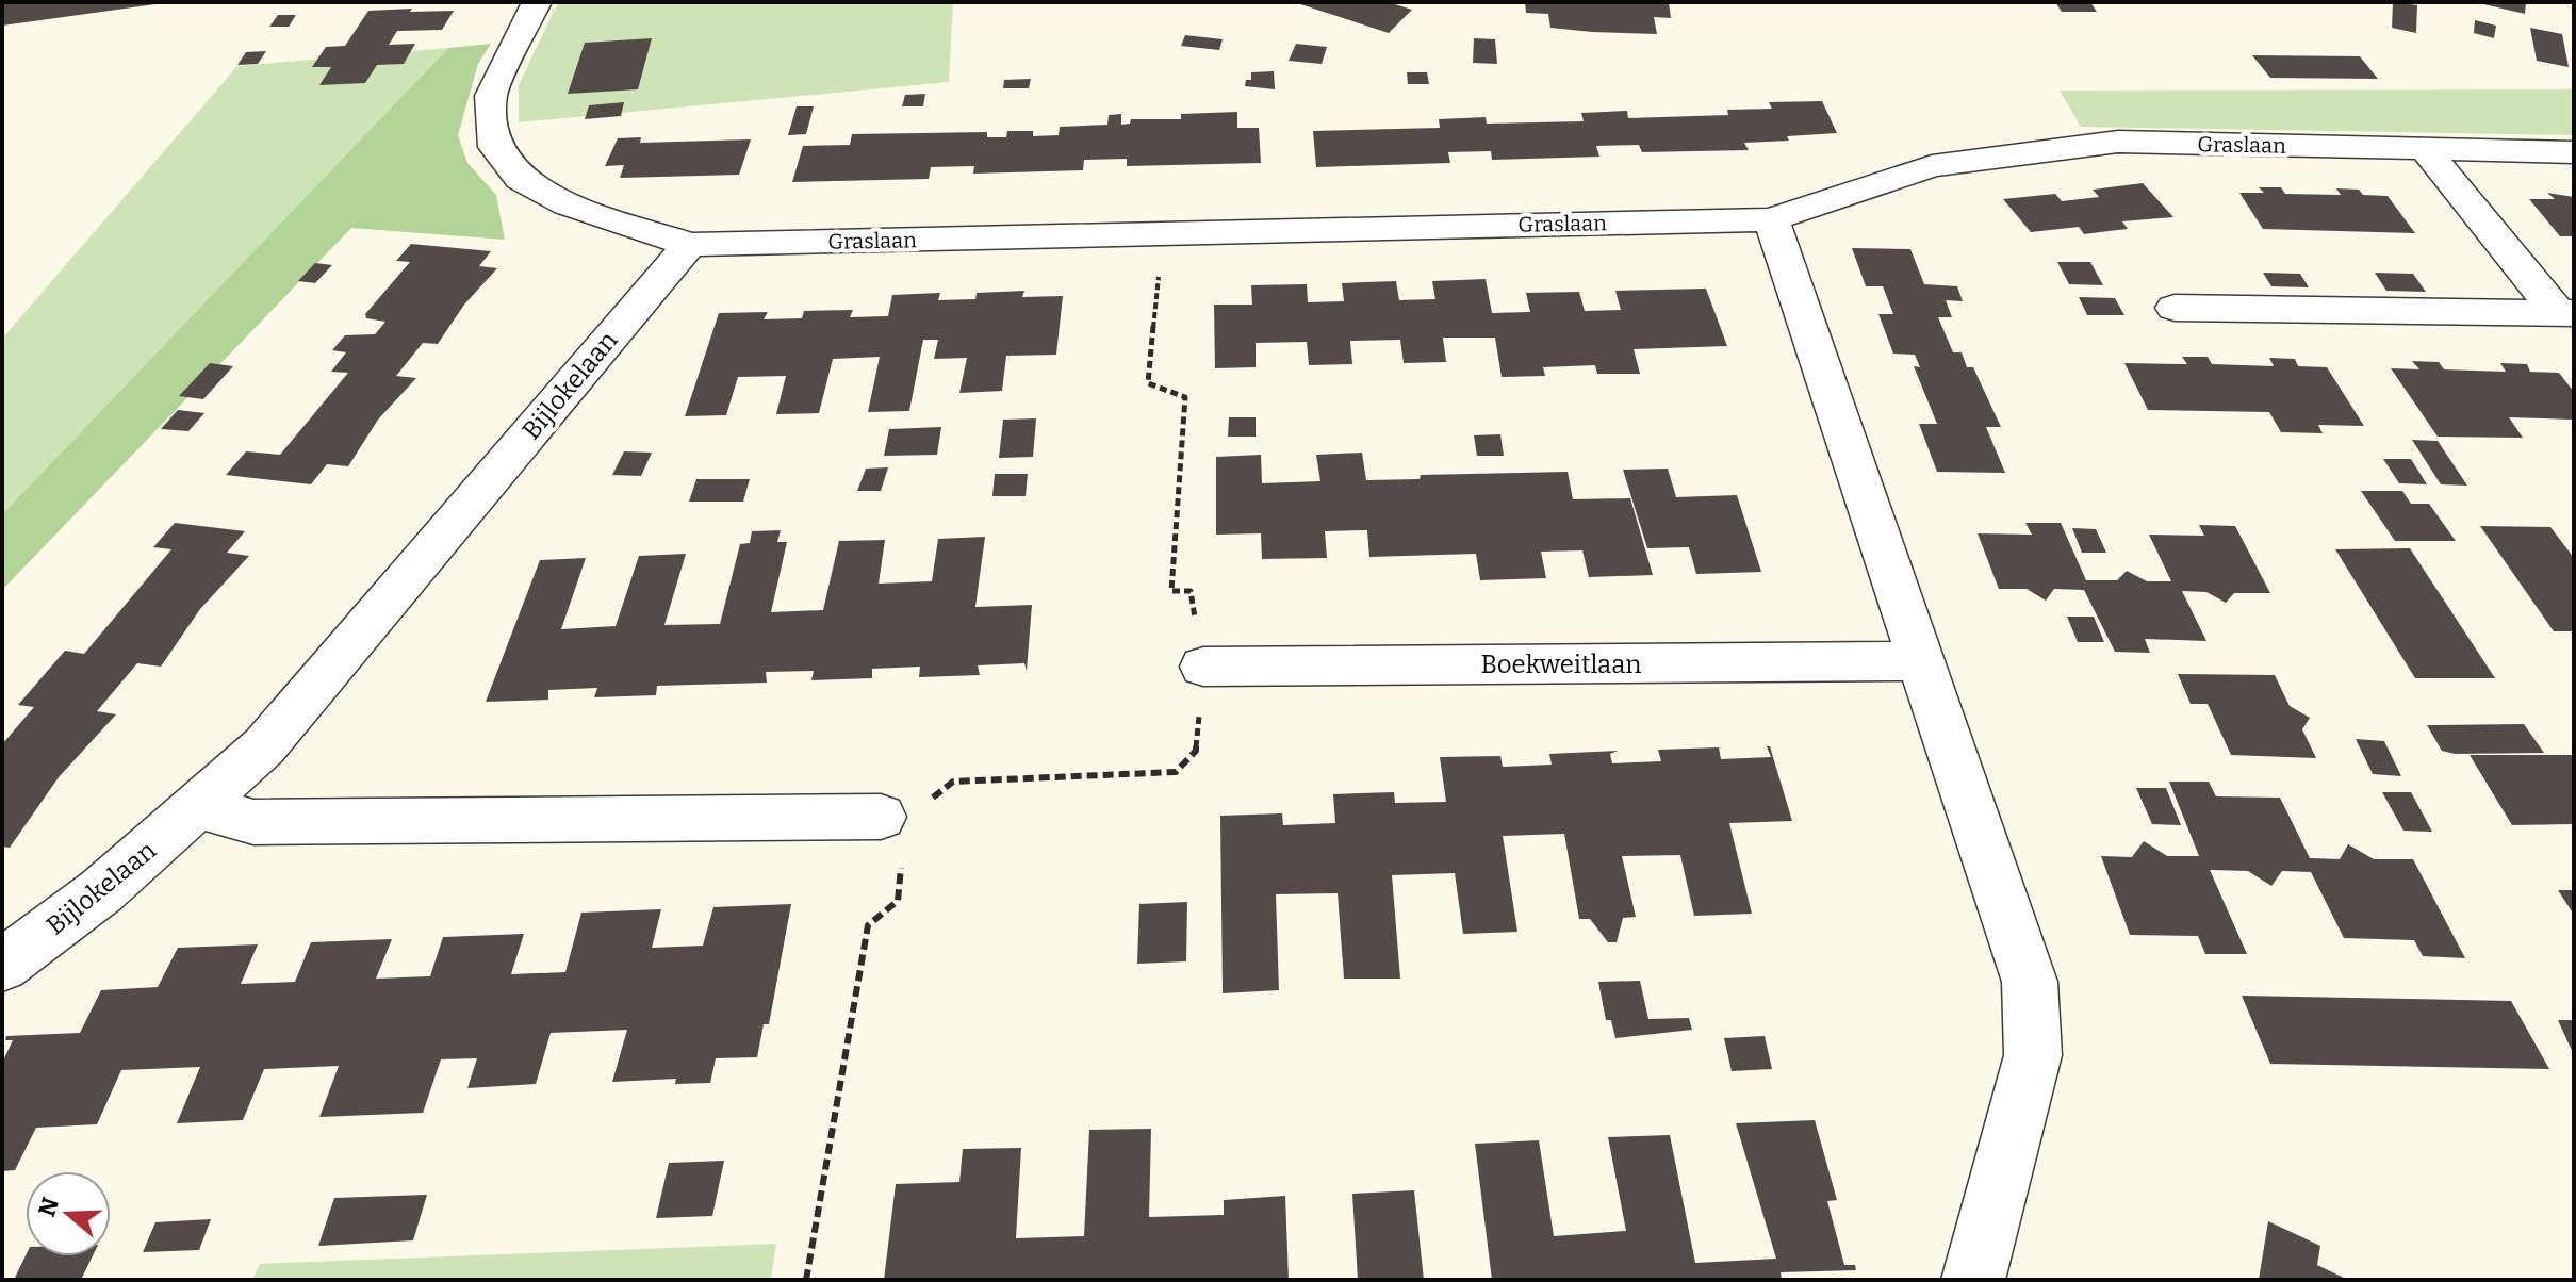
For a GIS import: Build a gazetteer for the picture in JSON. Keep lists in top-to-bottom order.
{
  "streets": {
    "street": ["Graslaan", "Bijlokelaan", "Boekweitlaan"]
  },
  "crossings": [
    ["Graslaan", "Bijlokelaan"]
  ],
  "north": "left"
}
